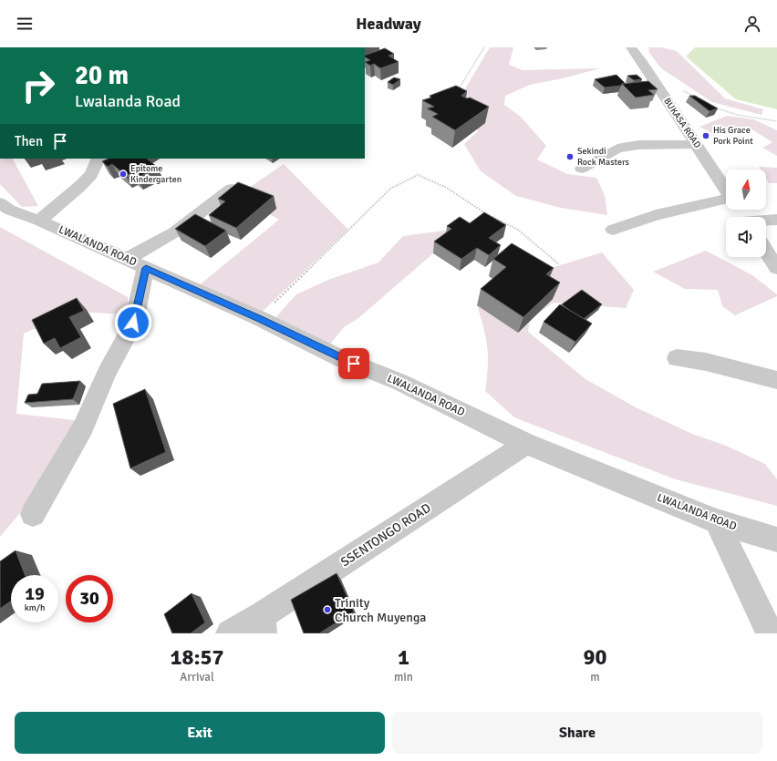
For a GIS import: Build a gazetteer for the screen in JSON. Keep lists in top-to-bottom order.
{
  "streets": {
    "street": ["BUKASA ROAD", "LWALANDA ROAD", "SSENTONGO ROAD"]
  },
  "crossings": [
    ["LWALANDA ROAD", "SSENTONGO ROAD"]
  ],
  "places": [
    "His Grace Pork Point",
    "Sekindi Rock Masters",
    "Epitome Kindergarten",
    "Trinity Church Muyenga"
  ],
  "north": "top",
  "page": {
    "header": "Headway",
    "turn": ["20 m", "Lwalanda Road"],
    "then": "Then",
    "speed": "19 km/h",
    "limit": "30",
    "eta": [
      "18:57",
      "Arrival",
      "1",
      "min",
      "90",
      "m"
    ],
    "buttons": ["Exit", "Share"]
  }
}
